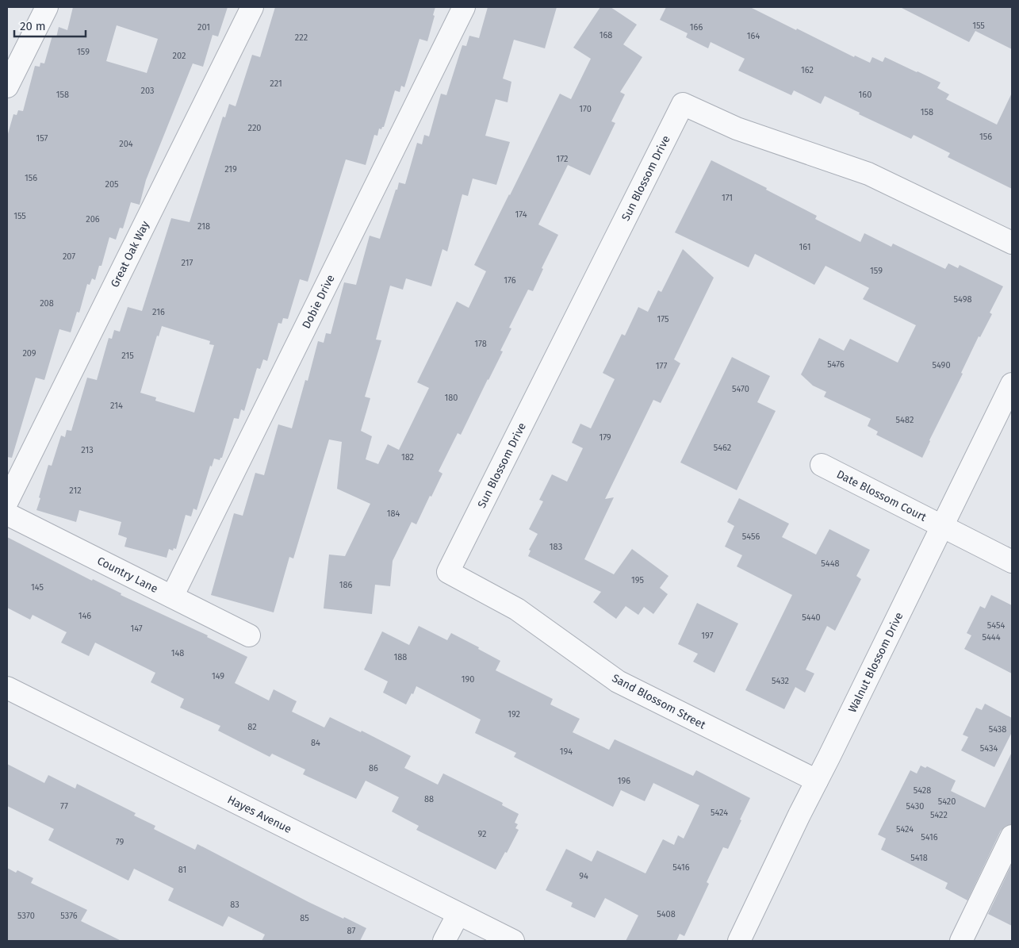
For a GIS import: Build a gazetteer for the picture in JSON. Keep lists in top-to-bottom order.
{
  "streets": {
    "street": [
      "Sun Blossom Drive",
      "Great Oak Way",
      "Dobie Drive",
      "Date Blossom Court",
      "Country Lane",
      "Walnut Blossom Drive",
      "Sand Blossom Street",
      "Hayes Avenue"
    ]
  },
  "crossings": [
    ["Sun Blossom Drive", "Sand Blossom Street"],
    ["Dobie Drive", "Country Lane"],
    ["Date Blossom Court", "Walnut Blossom Drive"],
    ["Walnut Blossom Drive", "Sand Blossom Street"]
  ],
  "house_numbers": [
    "155",
    "201",
    "166",
    "168",
    "164",
    "222",
    "159",
    "202",
    "162",
    "221",
    "203",
    "158",
    "160",
    "170",
    "158",
    "220",
    "156",
    "157",
    "204",
    "172",
    "219",
    "156",
    "205",
    "171",
    "174",
    "155",
    "206",
    "218",
    "161",
    "207",
    "217",
    "159",
    "176",
    "5498",
    "208",
    "216",
    "175",
    "178",
    "209",
    "215",
    "5476",
    "5490",
    "177",
    "5470",
    "180",
    "214",
    "5482",
    "179",
    "5462",
    "213",
    "182",
    "212",
    "184",
    "5456",
    "183",
    "5448",
    "195",
    "186",
    "145",
    "146",
    "5440",
    "5454",
    "147",
    "197",
    "5444",
    "148",
    "188",
    "149",
    "190",
    "5432",
    "192",
    "82",
    "5438",
    "84",
    "5434",
    "194",
    "86",
    "196",
    "5428",
    "88",
    "5420",
    "77",
    "5430",
    "5424",
    "5422",
    "5424",
    "92",
    "5416",
    "79",
    "5418",
    "5416",
    "81",
    "94",
    "83",
    "5408",
    "5370",
    "5376",
    "85",
    "87"
  ],
  "scale_bar": "20 m"
}
